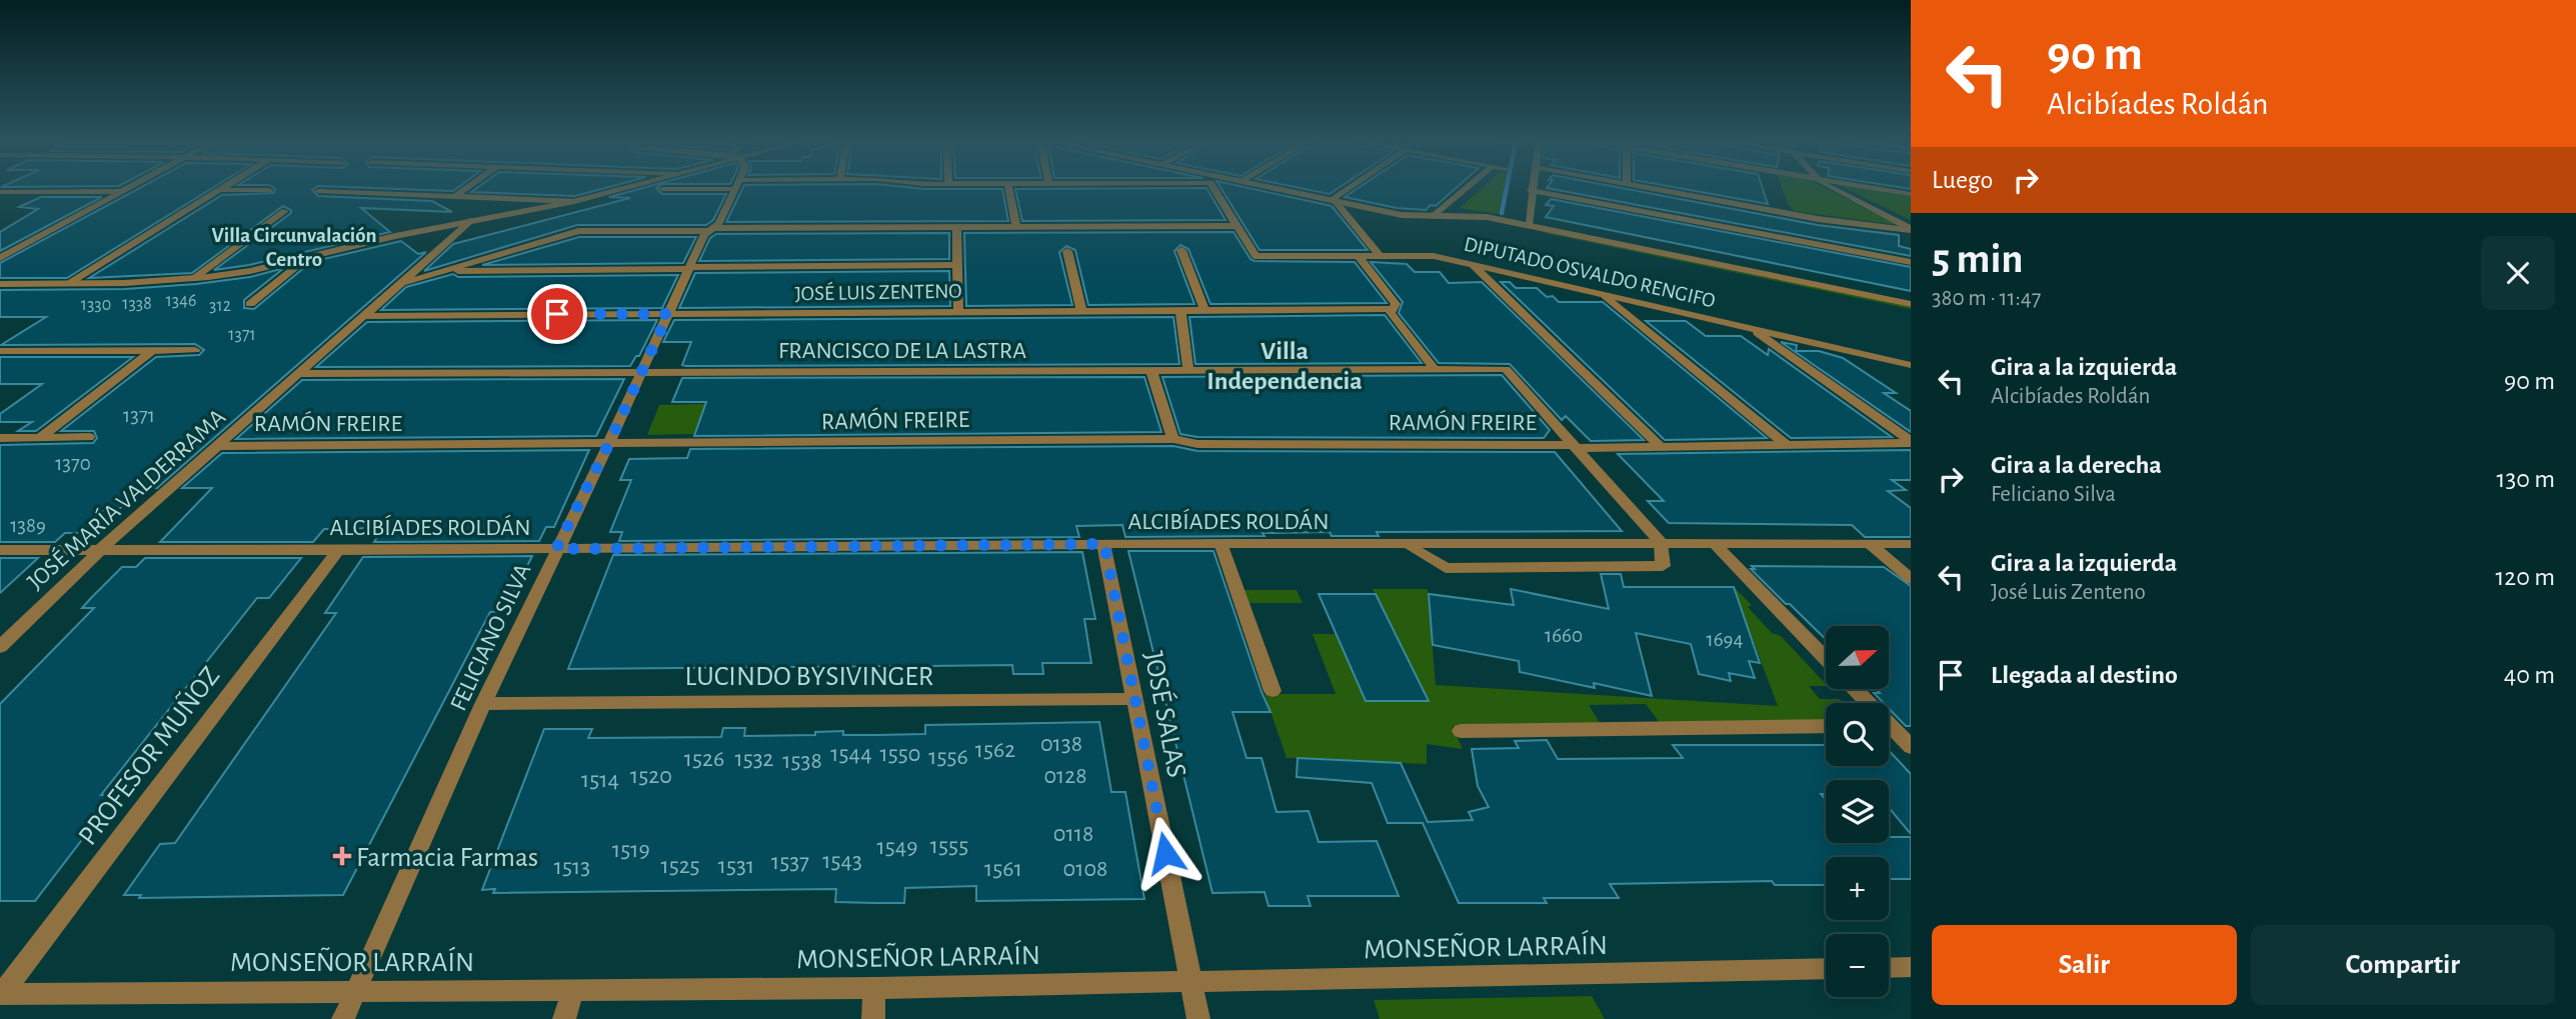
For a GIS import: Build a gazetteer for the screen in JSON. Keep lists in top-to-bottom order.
{
  "streets": {
    "street": [
      "DIPUTADO OSVALDO RENGIFO",
      "JOSÉ LUIS ZENTENO",
      "FRANCISCO DE LA LASTRA",
      "RAMÓN FREIRE",
      "JOSÉ MARÍA VALDERRAMA",
      "ALCIBÍADES ROLDÁN",
      "FELICIANO SILVA",
      "LUCINDO BYSIVINGER",
      "JOSÉ SALAS",
      "PROFESOR MUÑOZ",
      "MONSEÑOR LARRAÍN"
    ]
  },
  "crossings": [
    ["JOSÉ LUIS ZENTENO", "JOSÉ MARÍA VALDERRAMA"],
    ["JOSÉ LUIS ZENTENO", "FELICIANO SILVA"],
    ["FRANCISCO DE LA LASTRA", "RAMÓN FREIRE"],
    ["FRANCISCO DE LA LASTRA", "JOSÉ MARÍA VALDERRAMA"],
    ["FRANCISCO DE LA LASTRA", "FELICIANO SILVA"],
    ["RAMÓN FREIRE", "JOSÉ MARÍA VALDERRAMA"],
    ["RAMÓN FREIRE", "FELICIANO SILVA"],
    ["JOSÉ MARÍA VALDERRAMA", "ALCIBÍADES ROLDÁN"],
    ["ALCIBÍADES ROLDÁN", "FELICIANO SILVA"],
    ["ALCIBÍADES ROLDÁN", "JOSÉ SALAS"],
    ["ALCIBÍADES ROLDÁN", "PROFESOR MUÑOZ"],
    ["FELICIANO SILVA", "LUCINDO BYSIVINGER"],
    ["FELICIANO SILVA", "MONSEÑOR LARRAÍN"],
    ["LUCINDO BYSIVINGER", "JOSÉ SALAS"],
    ["JOSÉ SALAS", "MONSEÑOR LARRAÍN"],
    ["PROFESOR MUÑOZ", "MONSEÑOR LARRAÍN"]
  ],
  "districts": ["Villa Circunvalación Centro", "Villa Independencia"],
  "places": {
    "health": ["Farmacia Farmas"]
  },
  "house_numbers": [
    "1346",
    "1338",
    "1330",
    "312",
    "1371",
    "1371",
    "1370",
    "1389",
    "1660",
    "1694",
    "0138",
    "1562",
    "1544",
    "1550",
    "1556",
    "1526",
    "1532",
    "1538",
    "1520",
    "0128",
    "1514",
    "0118",
    "1555",
    "1549",
    "1519",
    "1543",
    "1537",
    "1525",
    "1531",
    "1513",
    "1561",
    "0108"
  ],
  "north": "right",
  "page": {
    "turn": ["90 m", "Alcibíades Roldán"],
    "then": "Luego",
    "heading": ["5 min", "380 m · 11:47"],
    "list": [
      {
        "name": "Gira a la izquierda",
        "note": "Alcibíades Roldán",
        "value": "90 m"
      },
      {
        "name": "Gira a la derecha",
        "note": "Feliciano Silva",
        "value": "130 m"
      },
      {
        "name": "Gira a la izquierda",
        "note": "José Luis Zenteno",
        "value": "120 m"
      },
      {
        "name": "Llegada al destino",
        "value": "40 m"
      }
    ],
    "map_buttons": ["+", "−"],
    "buttons": ["Salir", "Compartir"]
  }
}
